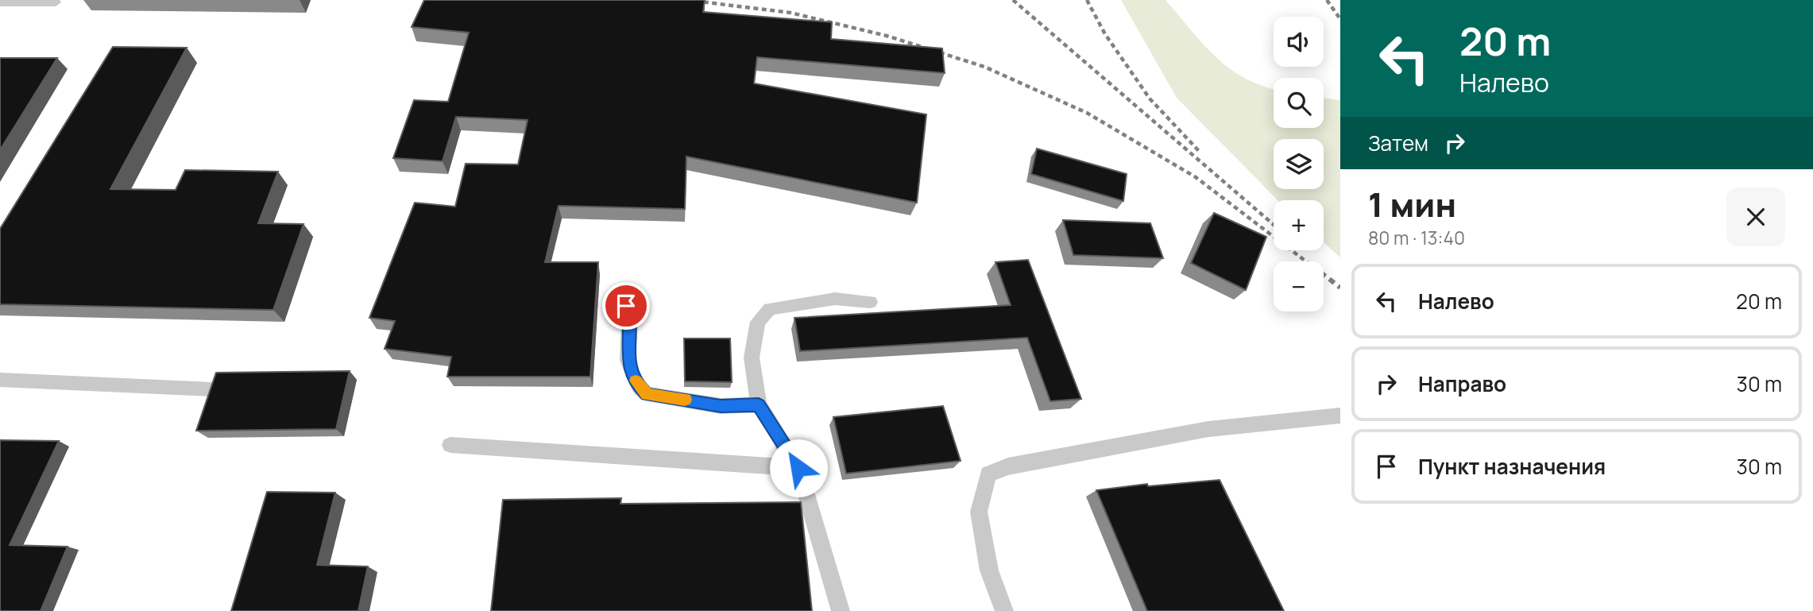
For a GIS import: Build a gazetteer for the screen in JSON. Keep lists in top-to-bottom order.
{
  "page": {
    "turn": ["20 m", "Налево"],
    "map_buttons": ["+", "−"],
    "then": "Затем",
    "heading": ["1 мин", "80 m · 13:40"],
    "list": [
      {
        "name": "Налево",
        "value": "20 m"
      },
      {
        "name": "Направо",
        "value": "30 m"
      },
      {
        "name": "Пункт назначения",
        "value": "30 m"
      }
    ]
  }
}
